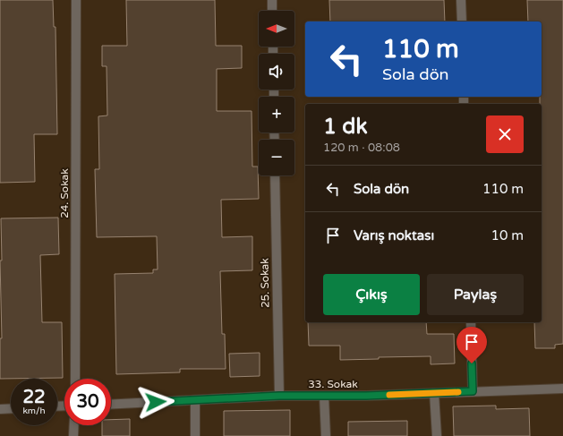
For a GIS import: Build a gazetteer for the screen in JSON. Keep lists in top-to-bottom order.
{
  "streets": {
    "street": ["24. Sokak", "25. Sokak", "33. Sokak"]
  },
  "crossings": [
    ["25. Sokak", "33. Sokak"]
  ],
  "north": "left",
  "page": {
    "map_buttons": ["+", "−"],
    "turn": ["110 m", "Sola dön"],
    "heading": ["1 dk", "120 m · 08:08"],
    "list": [
      {
        "name": "Sola dön",
        "value": "110 m"
      },
      {
        "name": "Varış noktası",
        "value": "10 m"
      }
    ],
    "buttons": ["Çıkış", "Paylaş"],
    "speed": "22 km/h",
    "limit": "30"
  }
}
